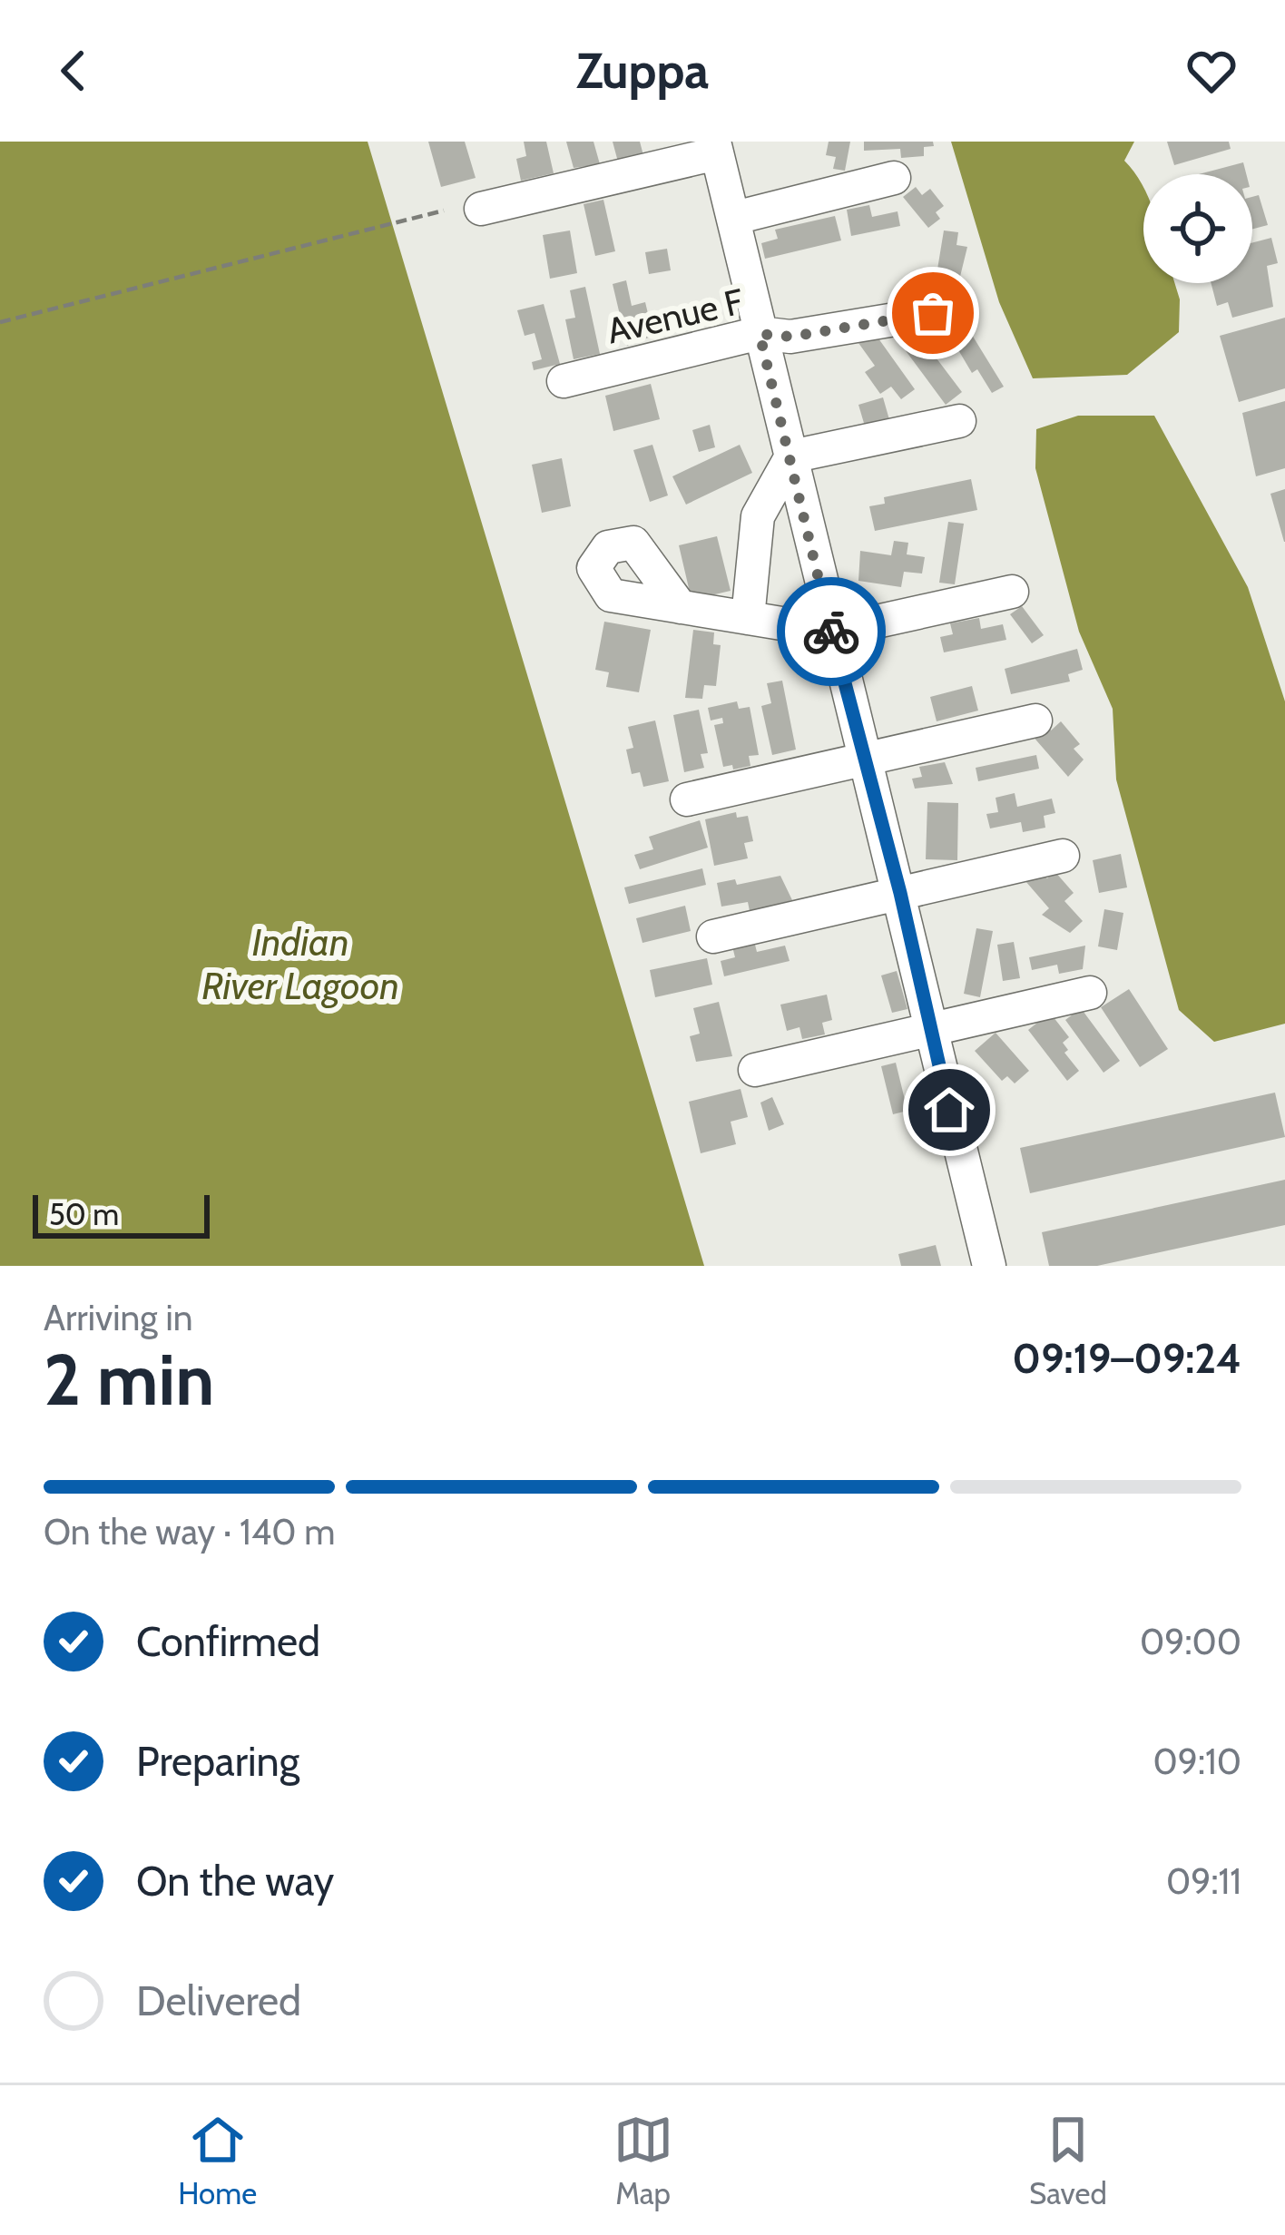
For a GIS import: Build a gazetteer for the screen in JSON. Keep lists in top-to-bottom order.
{
  "streets": {
    "street": ["Avenue F"]
  },
  "water": ["Indian River Lagoon"],
  "scale_bar": "50 m",
  "page": {
    "header": "Zuppa",
    "scale": "50 m",
    "heading": ["2 min", "Arriving in", "09:19–09:24"],
    "bar": "On the way · 140 m",
    "list": [
      ["Confirmed", "09:00"],
      ["Preparing", "09:10"],
      ["On the way", "09:11"],
      "Delivered"
    ],
    "tabs": ["Home", "Map", "Saved"]
  }
}
